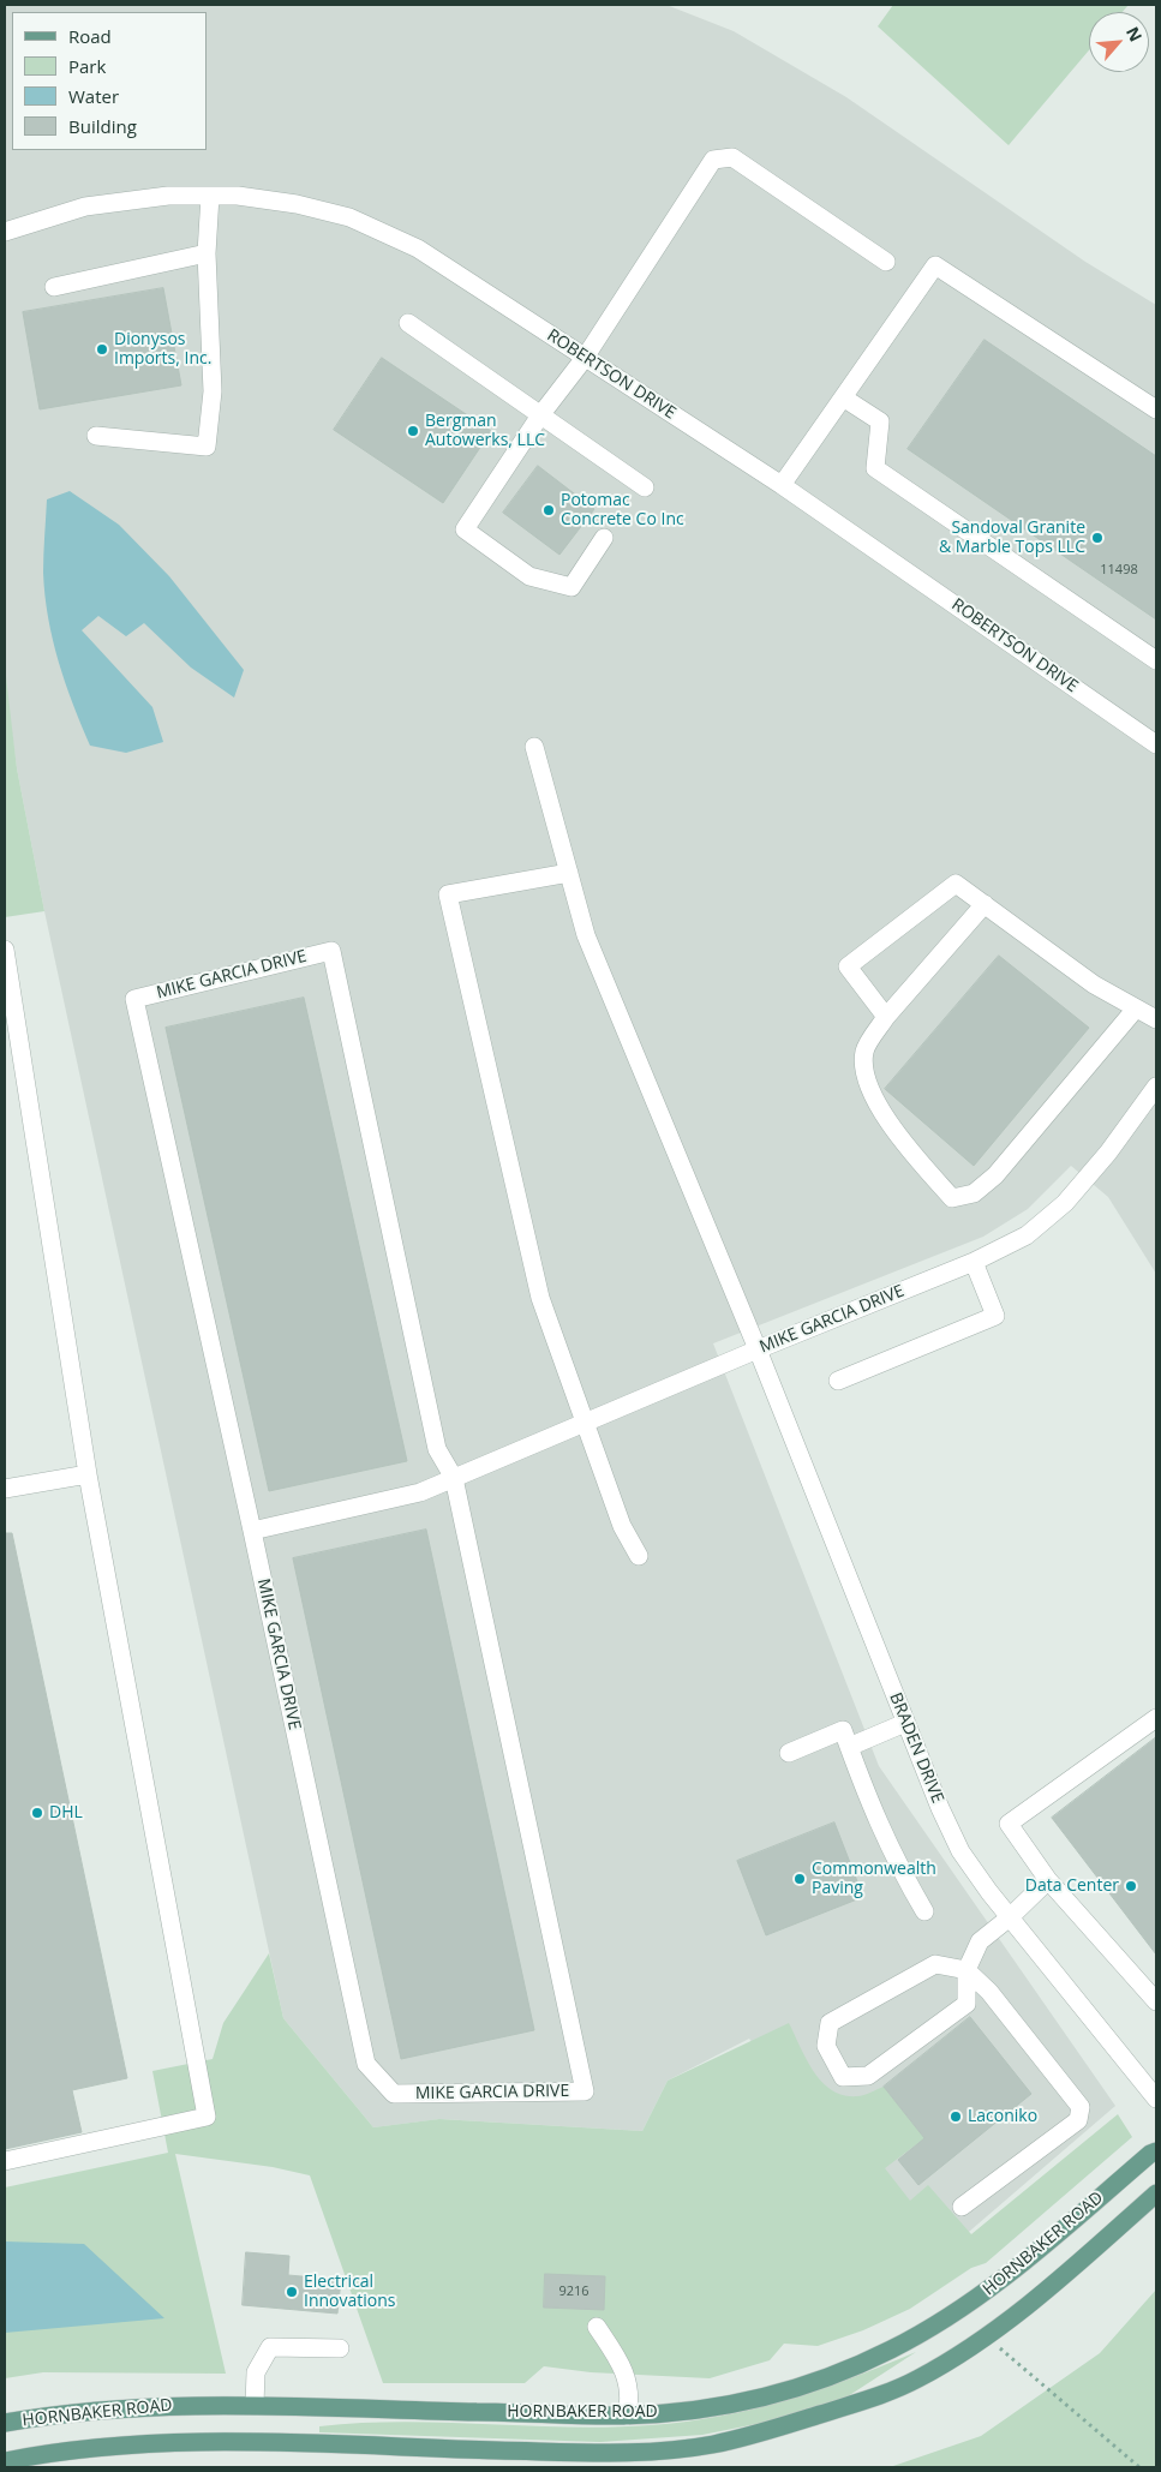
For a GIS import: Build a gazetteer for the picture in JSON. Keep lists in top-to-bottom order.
{
  "streets": {
    "main road": ["HORNBAKER ROAD"],
    "street": ["ROBERTSON DRIVE", "MIKE GARCIA DRIVE", "BRADEN DRIVE"]
  },
  "crossings": [
    ["MIKE GARCIA DRIVE", "BRADEN DRIVE"]
  ],
  "places": [
    "Dionysos Imports, Inc.",
    "Bergman Autowerks, LLC",
    "Potomac Concrete Co Inc",
    "Sandoval Granite & Marble Tops LLC",
    "DHL",
    "Commonwealth Paving",
    "Data Center",
    "Laconiko",
    "Electrical Innovations"
  ],
  "house_numbers": ["11498", "9216"],
  "legend": [
    "Road",
    "Park",
    "Water",
    "Building"
  ],
  "north": "top right"
}
